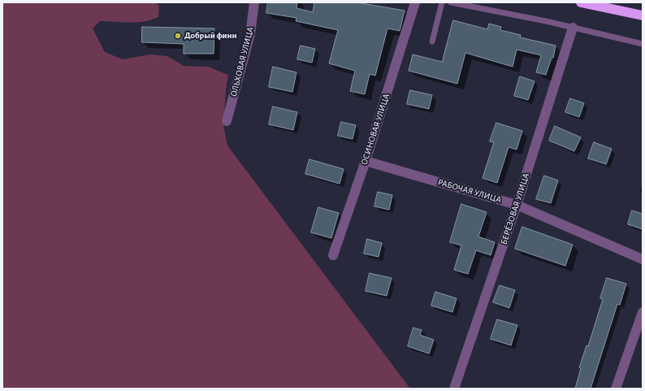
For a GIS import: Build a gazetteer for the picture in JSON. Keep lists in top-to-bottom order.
{
  "streets": {
    "street": [
      "ОЛЬХОВАЯ УЛИЦА",
      "ОСИНОВАЯ УЛИЦА",
      "РАБОЧАЯ УЛИЦА",
      "БЕРЁЗОВАЯ УЛИЦА"
    ]
  },
  "crossings": [
    ["ОСИНОВАЯ УЛИЦА", "РАБОЧАЯ УЛИЦА"],
    ["РАБОЧАЯ УЛИЦА", "БЕРЁЗОВАЯ УЛИЦА"]
  ],
  "places": ["Добрый финн"]
}
